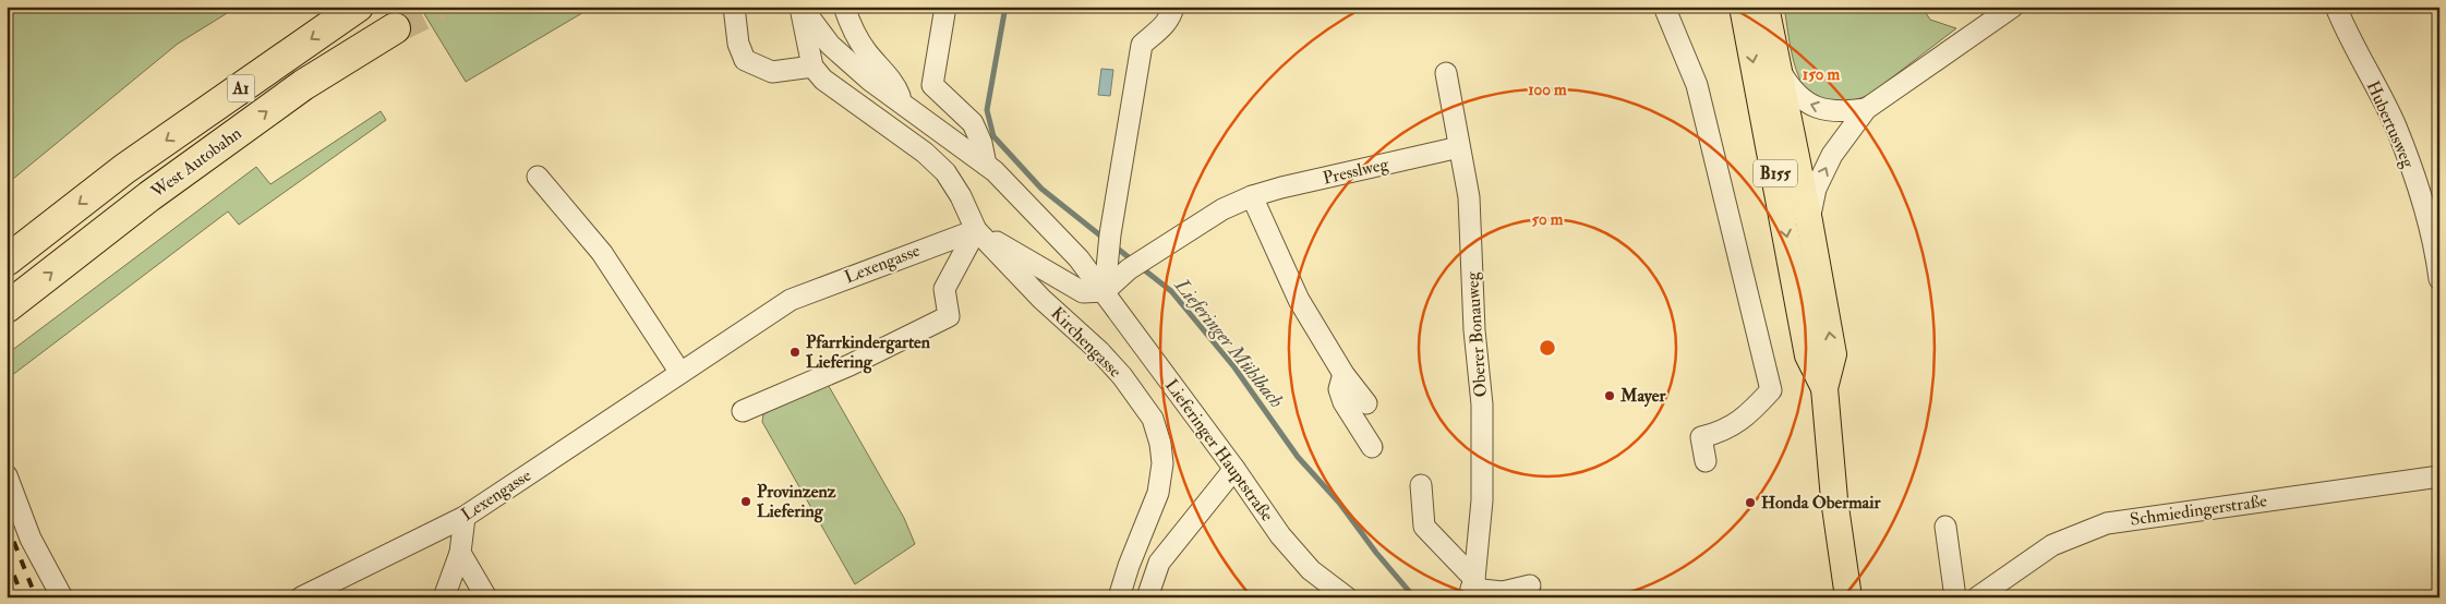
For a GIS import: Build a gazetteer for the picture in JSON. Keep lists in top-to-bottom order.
{
  "streets": {
    "highway": ["A1", "West Autobahn"],
    "main road": ["B155"],
    "street": [
      "Hubertusweg",
      "Presslweg",
      "Lexengasse",
      "Oberer Bonauweg",
      "Kirchengasse",
      "Lieferinger Hauptstraße",
      "Schmiedingerstraße"
    ]
  },
  "crossings": [
    ["Presslweg", "Oberer Bonauweg"],
    ["Presslweg", "Kirchengasse"],
    ["Presslweg", "Lieferinger Hauptstraße"],
    ["Lexengasse", "Kirchengasse"],
    ["Kirchengasse", "Lieferinger Hauptstraße"]
  ],
  "water": ["Lieferinger Mühlbach"],
  "places": [
    "Pfarrkindergarten Liefering",
    "Mayer",
    "Provinzenz Liefering",
    "Honda Obermair"
  ],
  "rings": ["150 m", "100 m", "50 m"]
}
